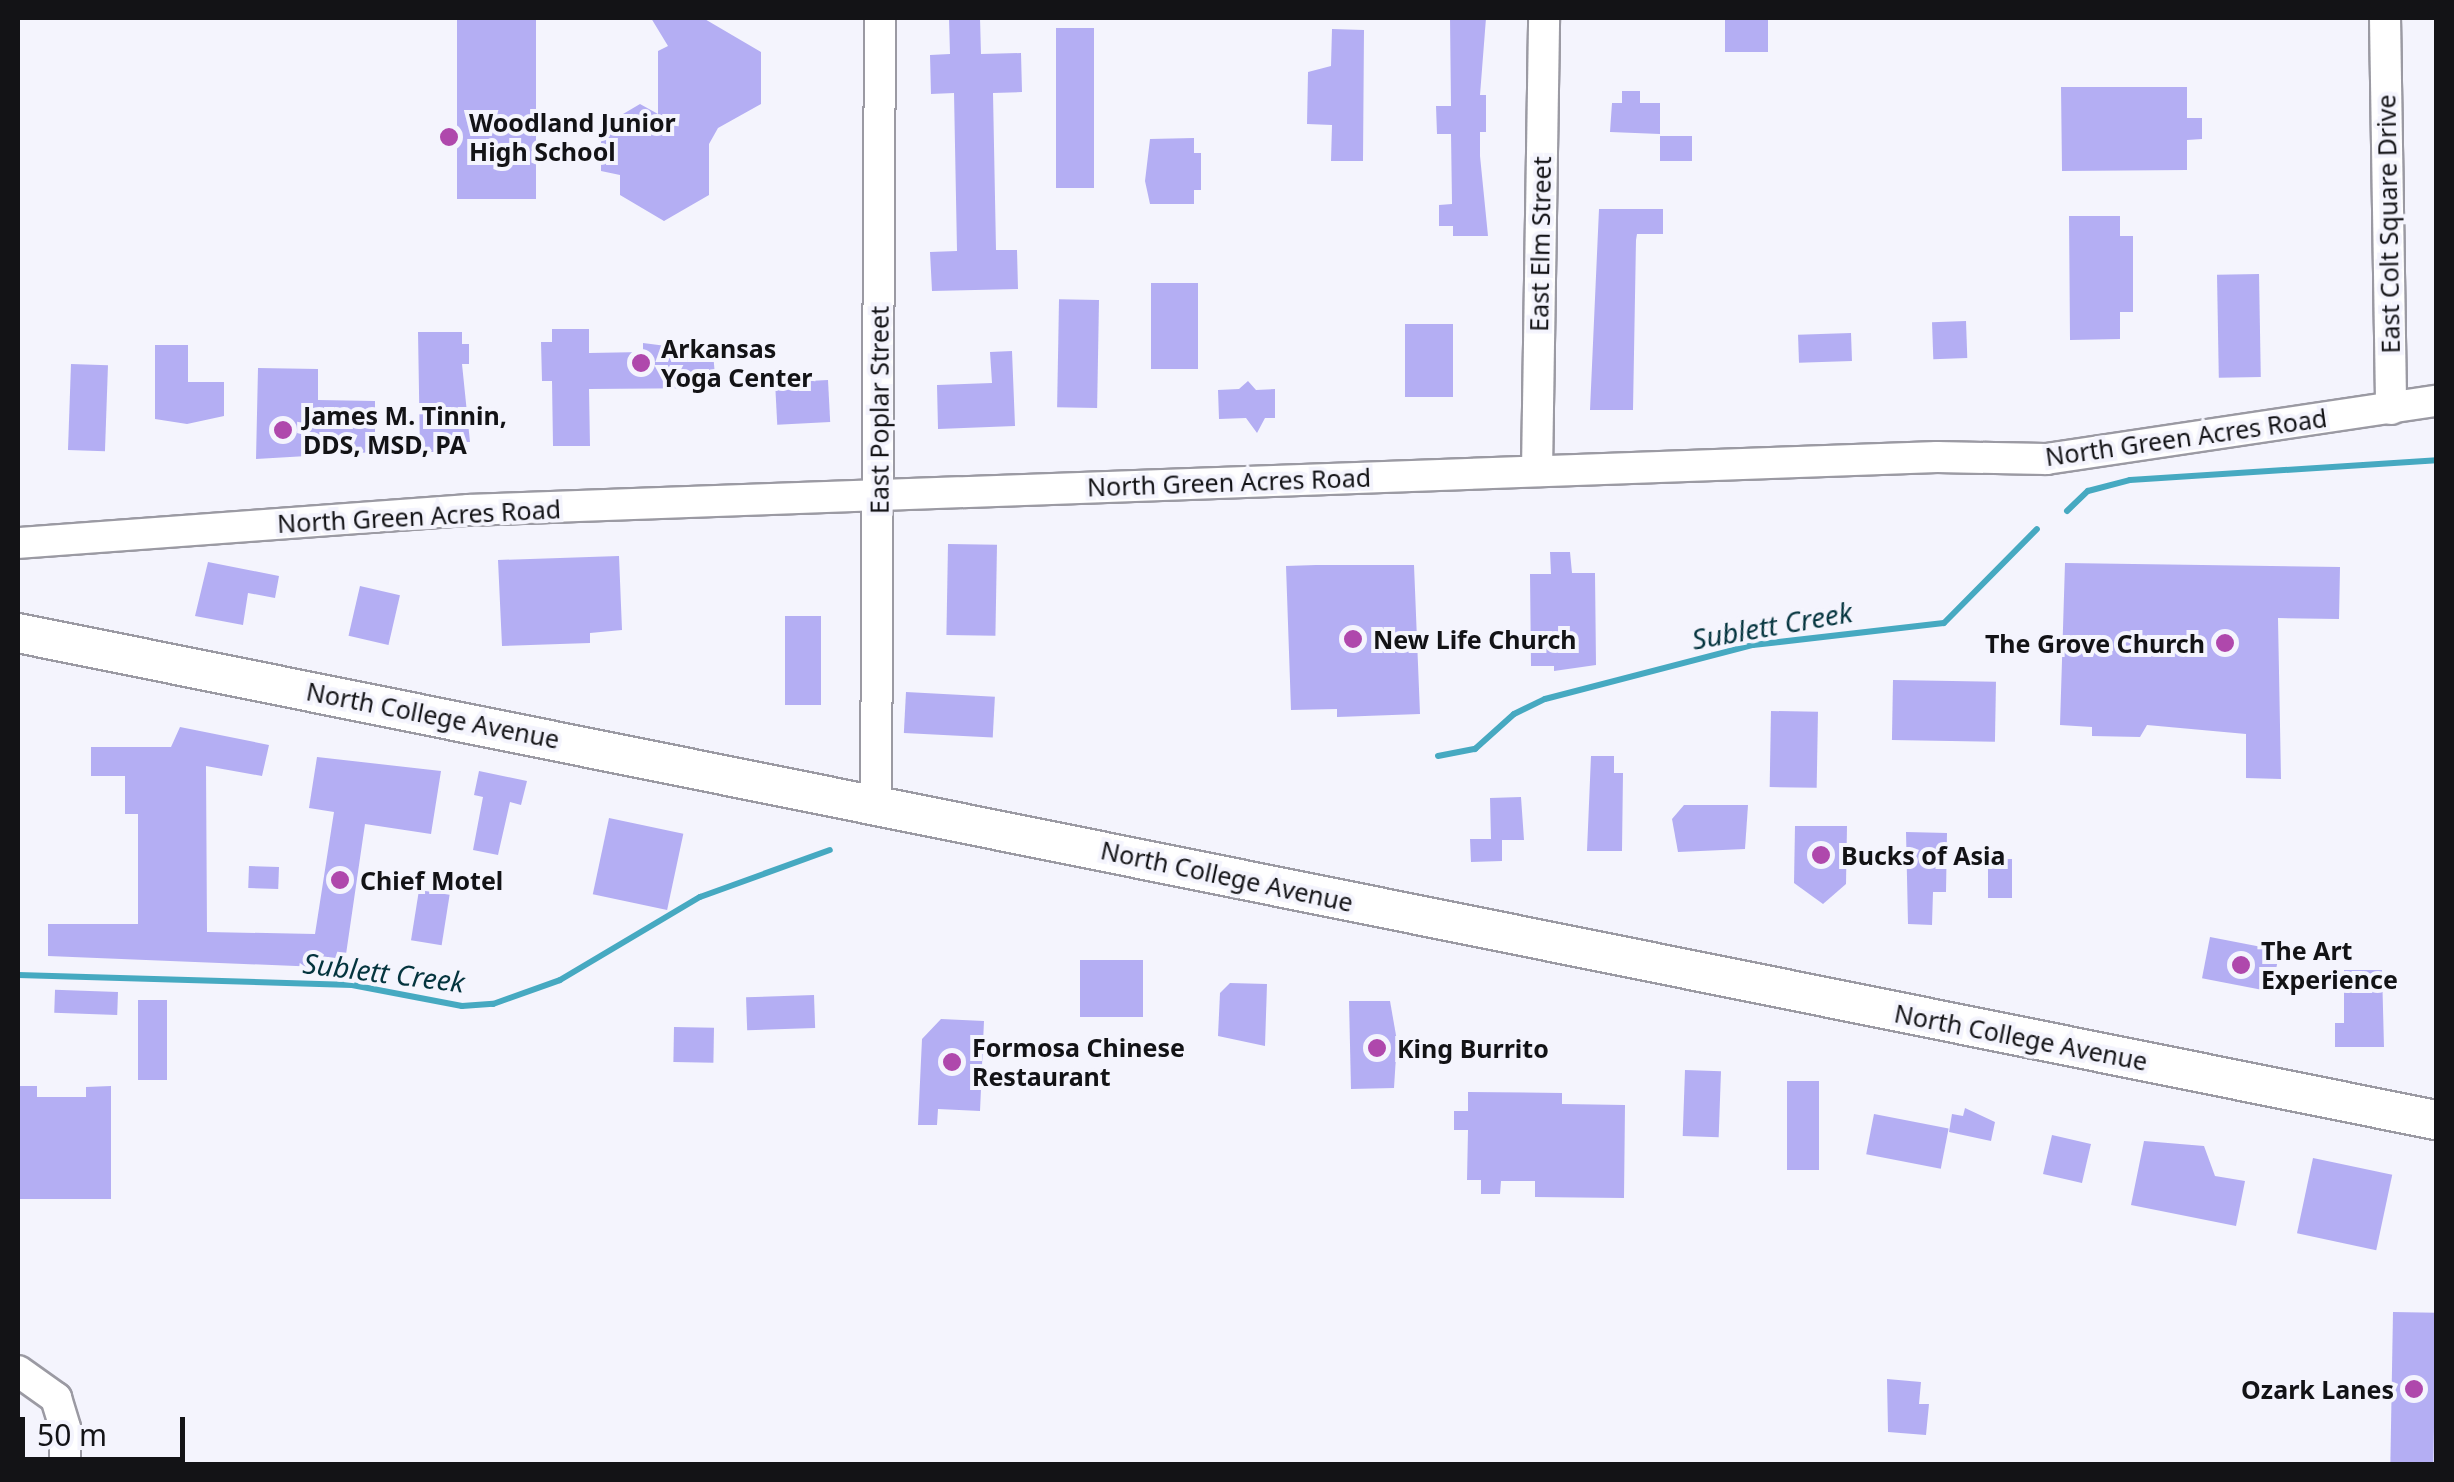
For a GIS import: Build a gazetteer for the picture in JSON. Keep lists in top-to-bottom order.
{
  "streets": {
    "main road": ["North College Avenue"],
    "street": [
      "East Colt Square Drive",
      "East Elm Street",
      "East Poplar Street",
      "North Green Acres Road"
    ]
  },
  "crossings": [
    ["East Colt Square Drive", "North Green Acres Road"],
    ["East Elm Street", "North Green Acres Road"],
    ["East Poplar Street", "North Green Acres Road"],
    ["East Poplar Street", "North College Avenue"]
  ],
  "water": ["Sublett Creek"],
  "places": [
    "Woodland Junior High School",
    "Arkansas Yoga Center",
    "James M. Tinnin, DDS, MSD, PA",
    "New Life Church",
    "The Grove Church",
    "Bucks of Asia",
    "Chief Motel",
    "The Art Experience",
    "King Burrito",
    "Formosa Chinese Restaurant",
    "Ozark Lanes"
  ],
  "scale_bar": "50 m"
}
